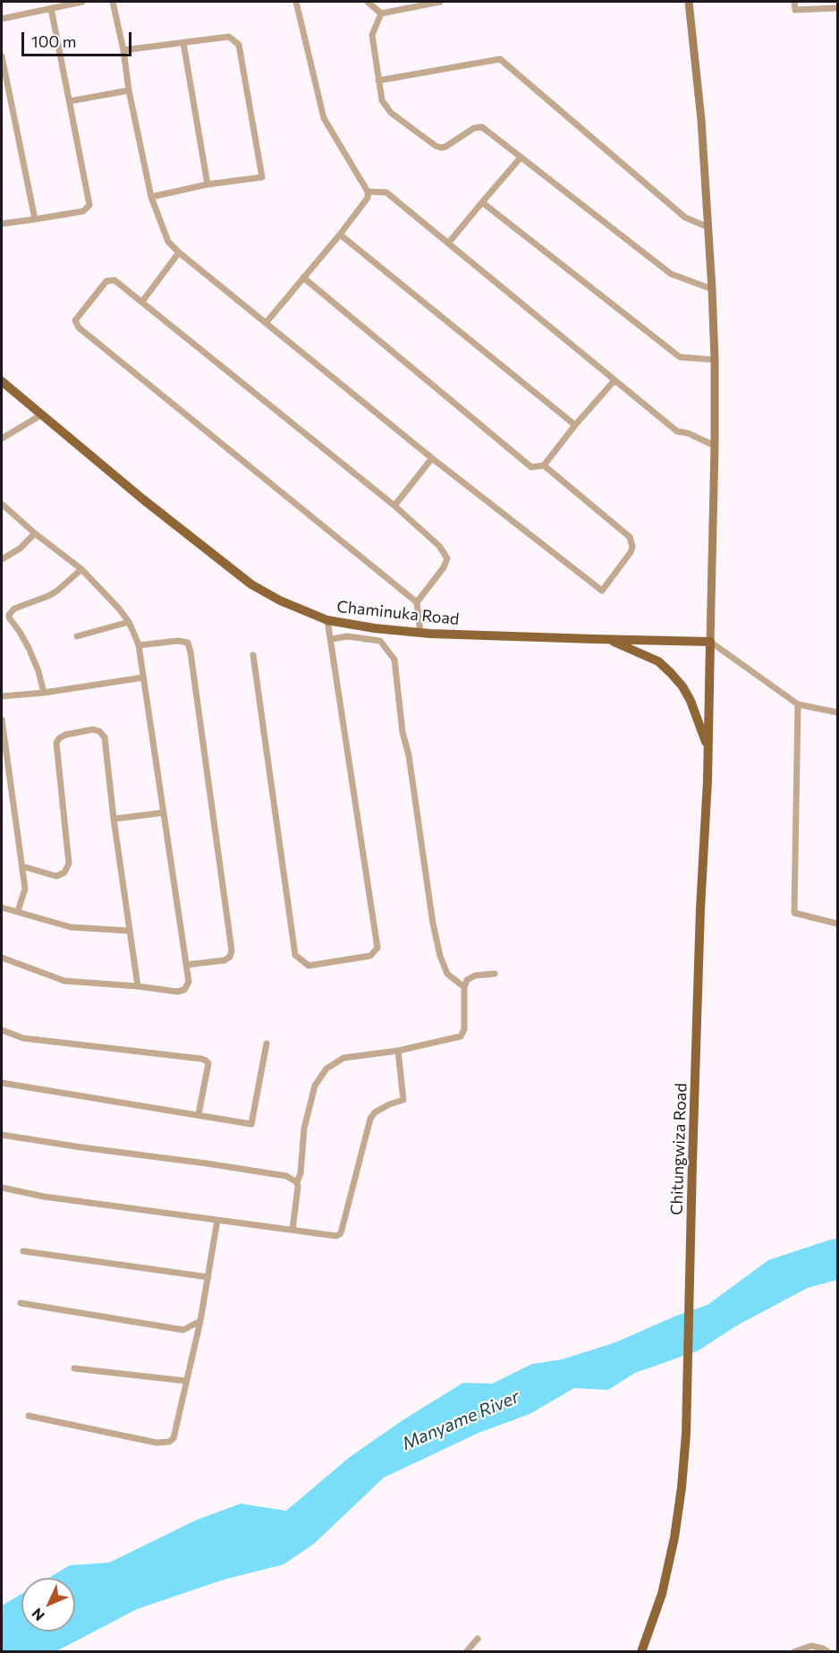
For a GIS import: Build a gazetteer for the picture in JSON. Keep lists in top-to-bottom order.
{
  "streets": {
    "main road": ["Chaminuka Road", "Chitungwiza Road"]
  },
  "crossings": [
    ["Chaminuka Road", "Chitungwiza Road"]
  ],
  "water": ["Manyame River"],
  "scale_bar": "100 m",
  "north": "bottom left"
}
